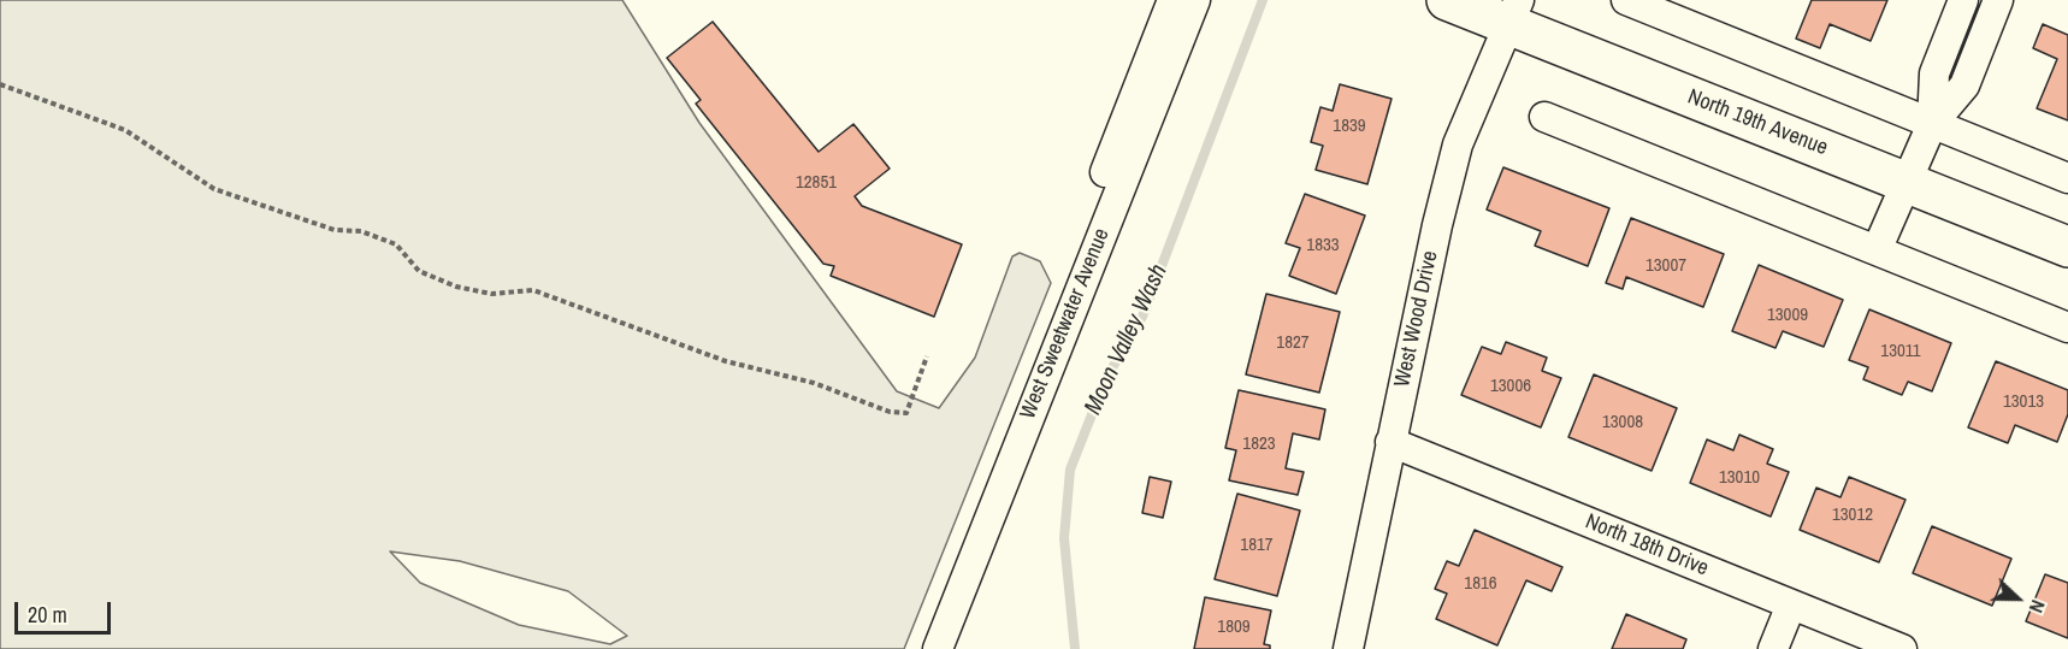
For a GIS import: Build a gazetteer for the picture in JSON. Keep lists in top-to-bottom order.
{
  "streets": {
    "main road": ["North 19th Avenue"],
    "street": ["West Wood Drive", "West Sweetwater Avenue", "North 18th Drive"]
  },
  "crossings": [
    ["North 19th Avenue", "West Wood Drive"],
    ["West Wood Drive", "North 18th Drive"]
  ],
  "water": ["Moon Valley Wash"],
  "house_numbers": [
    "1839",
    "12851",
    "1833",
    "13007",
    "13009",
    "1827",
    "13011",
    "13006",
    "13013",
    "13008",
    "1823",
    "13010",
    "13012",
    "1817",
    "1816",
    "1809"
  ],
  "scale_bar": "20 m",
  "north": "right"
}
